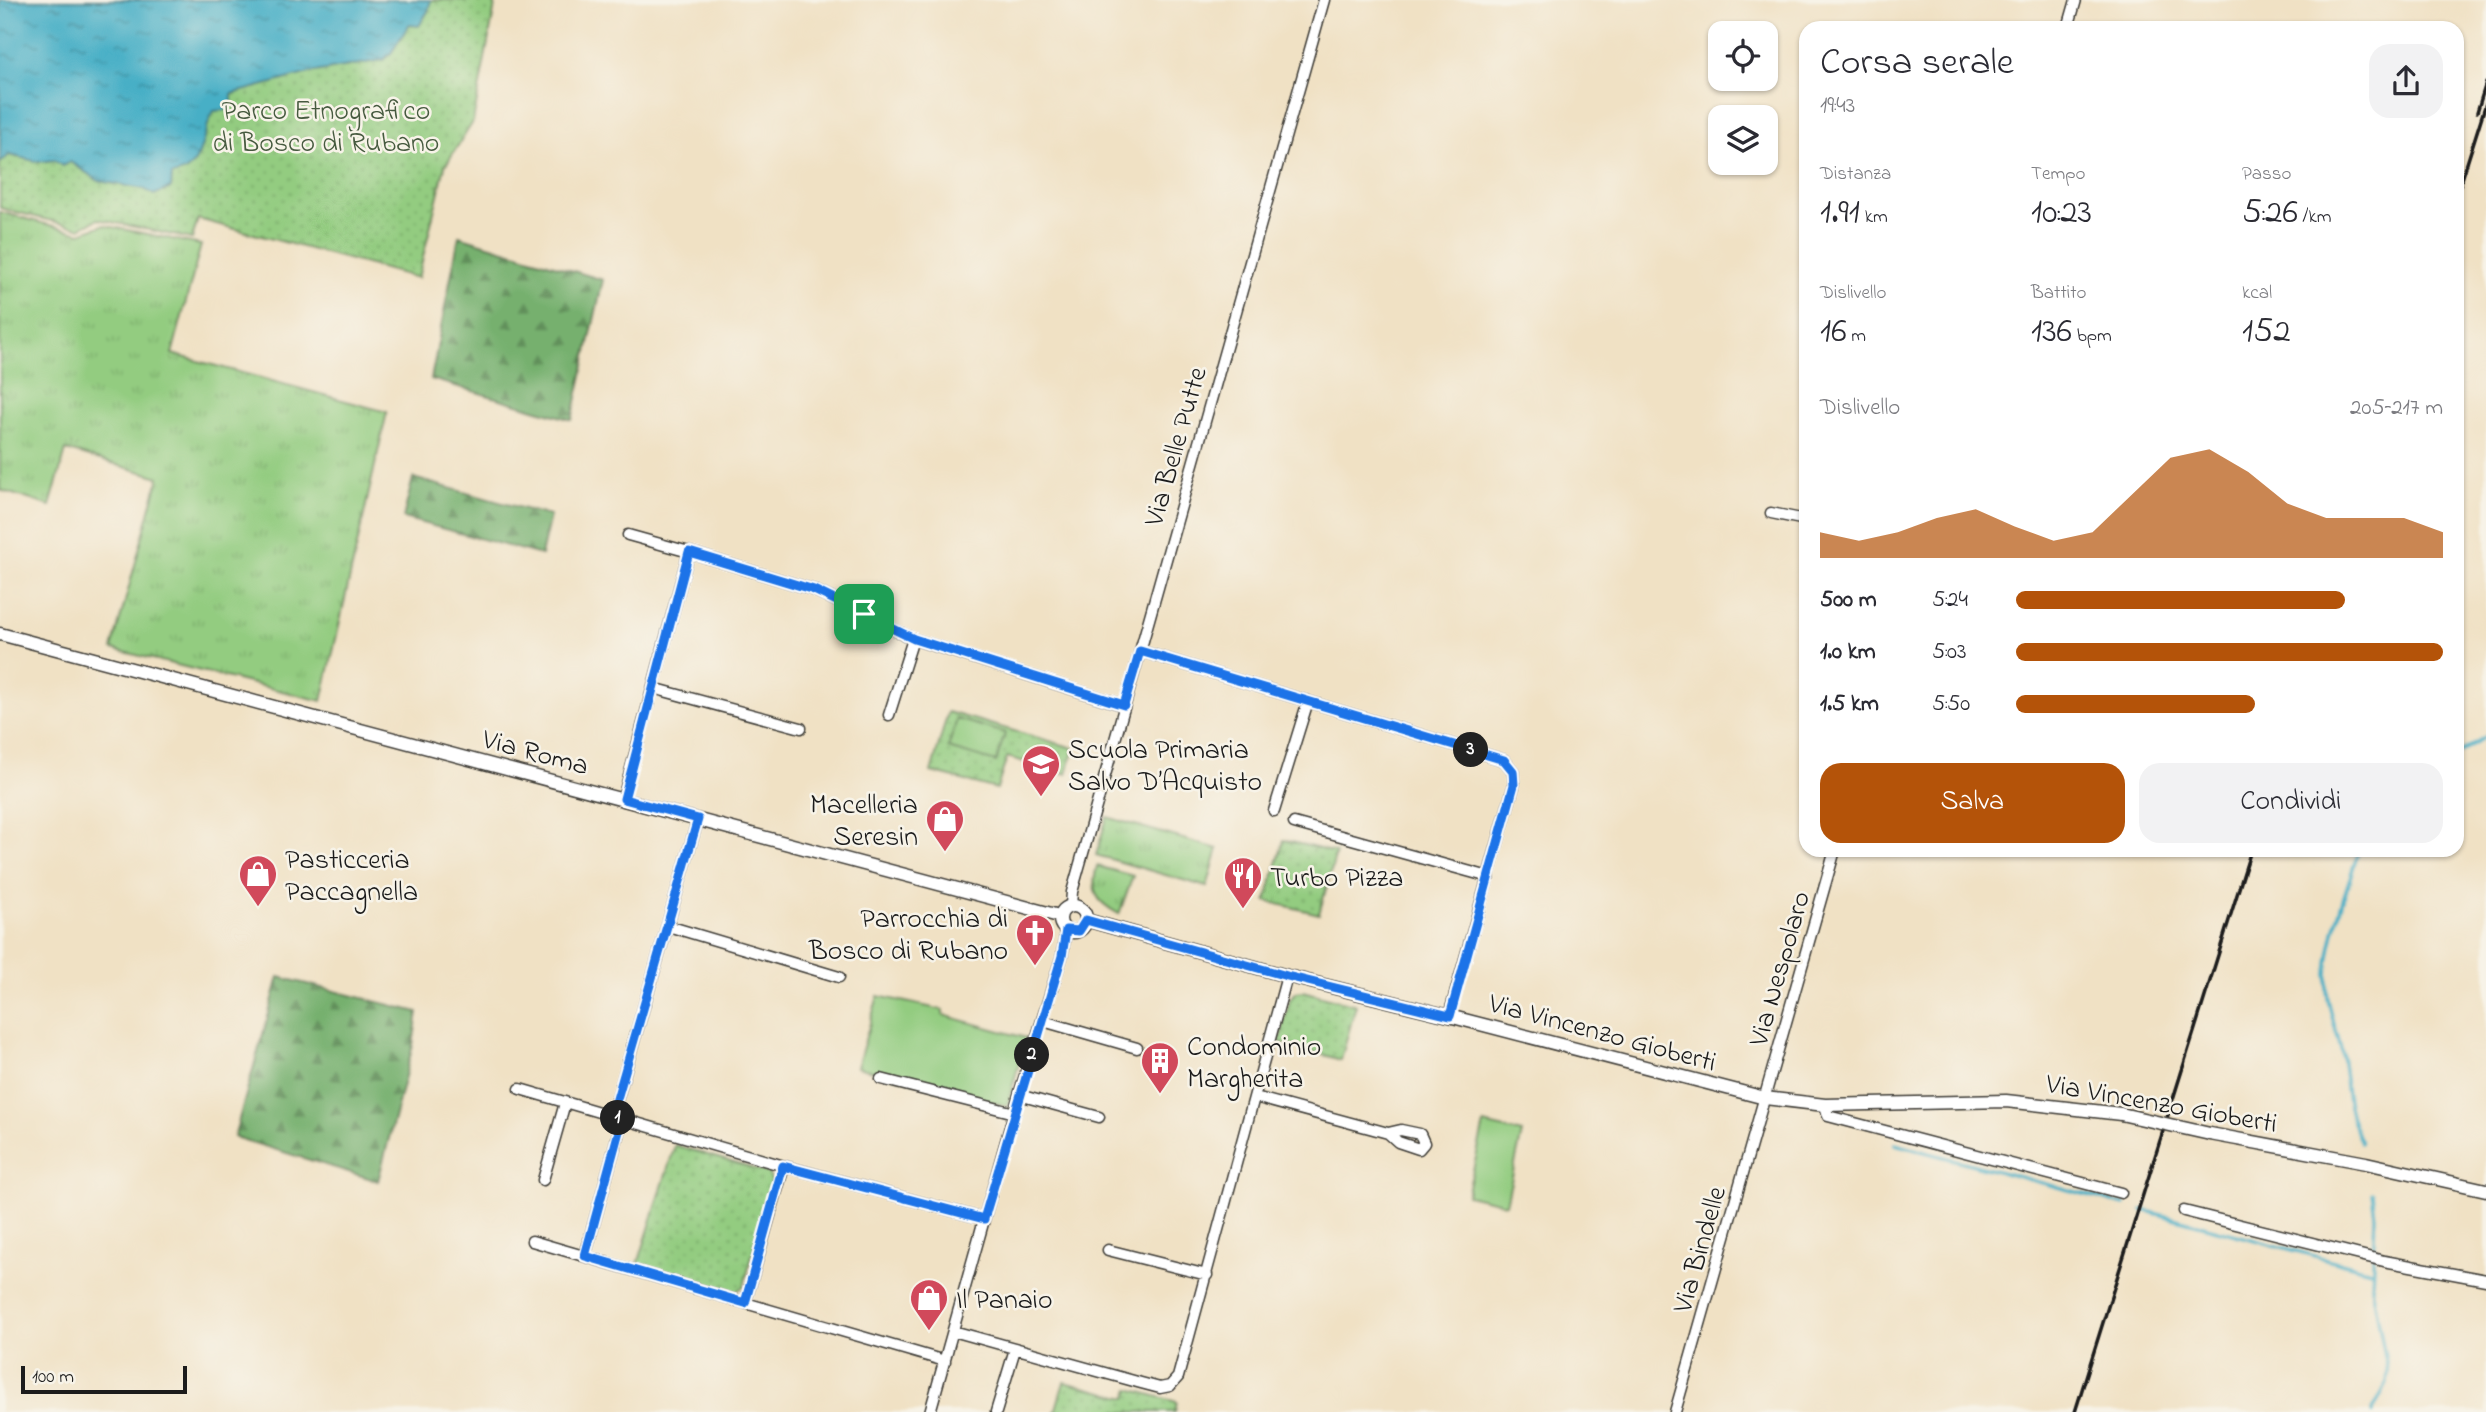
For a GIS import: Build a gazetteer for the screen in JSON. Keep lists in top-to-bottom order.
{
  "streets": {
    "street": [
      "Via Belle Putte",
      "Via Roma",
      "Via Nespolaro",
      "Via Vincenzo Gioberti",
      "Via Bindelle"
    ]
  },
  "crossings": [
    ["Via Belle Putte", "Via Roma"],
    ["Via Belle Putte", "Via Vincenzo Gioberti"],
    ["Via Roma", "Via Vincenzo Gioberti"],
    ["Via Nespolaro", "Via Vincenzo Gioberti"],
    ["Via Nespolaro", "Via Bindelle"],
    ["Via Vincenzo Gioberti", "Via Bindelle"]
  ],
  "parks": ["Parco Etnografico di Bosco di Rubano"],
  "places": {
    "school or university": ["Scuola Primaria Salvo D’Acquisto"],
    "shop": ["Macelleria Seresin", "Pasticceria Paccagnella", "Il Panaio"],
    "restaurant": ["Turbo Pizza"],
    "church": ["Parrocchia di Bosco di Rubano"],
    "building": ["Condominio Margherita"]
  },
  "scale_bar": "100 m",
  "page": {
    "heading": ["Corsa serale", "19:43"],
    "stats": [
      ["Distanza", "1.91 km"],
      ["Tempo", "10:23"],
      ["Passo", "5:26 /km"],
      ["Dislivello", "16 m"],
      ["Battito", "136 bpm"],
      ["kcal", "152"]
    ],
    "chart": ["Dislivello", "205–217 m"],
    "list": [
      {
        "name": "500 m",
        "note": "5:24"
      },
      {
        "name": "1.0 km",
        "note": "5:03"
      },
      {
        "name": "1.5 km",
        "note": "5:50"
      }
    ],
    "pins": ["3", "2", "1"],
    "buttons": ["Salva", "Condividi"],
    "scale": "100 m"
  }
}
